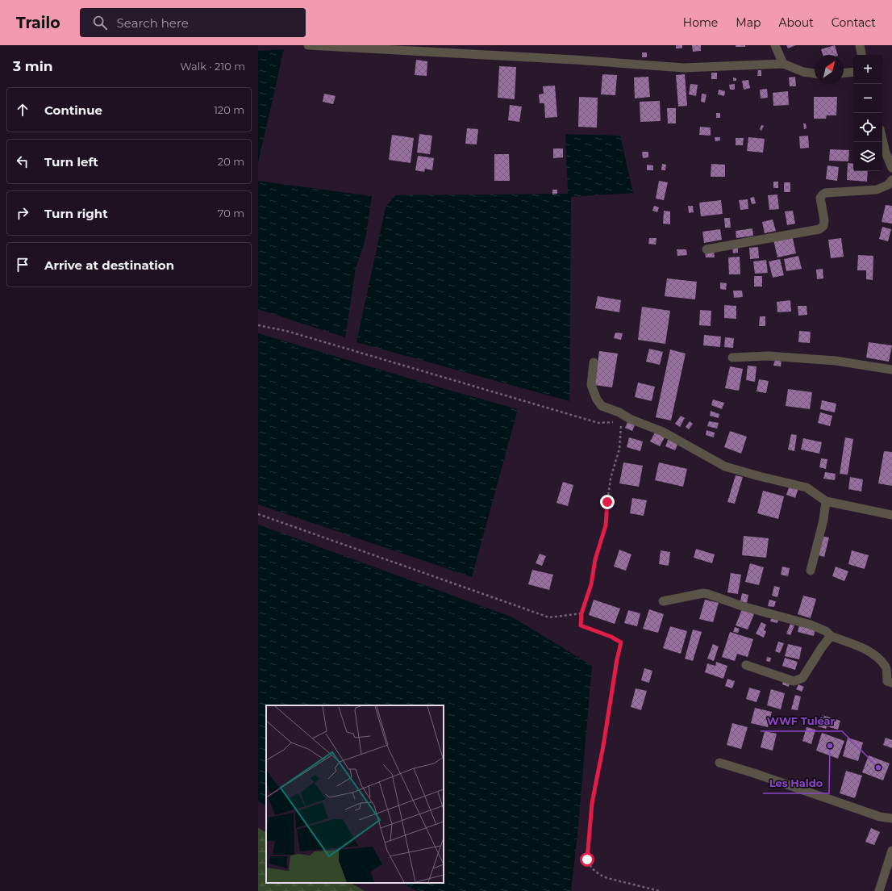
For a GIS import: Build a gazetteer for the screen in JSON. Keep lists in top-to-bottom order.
{
  "places": ["Les Haldo", "WWF Tuléar"],
  "north": "top right",
  "page": {
    "header": "Trailo",
    "search": "Search here",
    "nav": [
      "Home",
      "Map",
      "About",
      "Contact"
    ],
    "heading": ["3 min", "Walk · 210 m"],
    "map_buttons": ["+", "−"],
    "list": [
      ["Continue", "120 m"],
      ["Turn left", "20 m"],
      ["Turn right", "70 m"],
      "Arrive at destination"
    ]
  }
}
